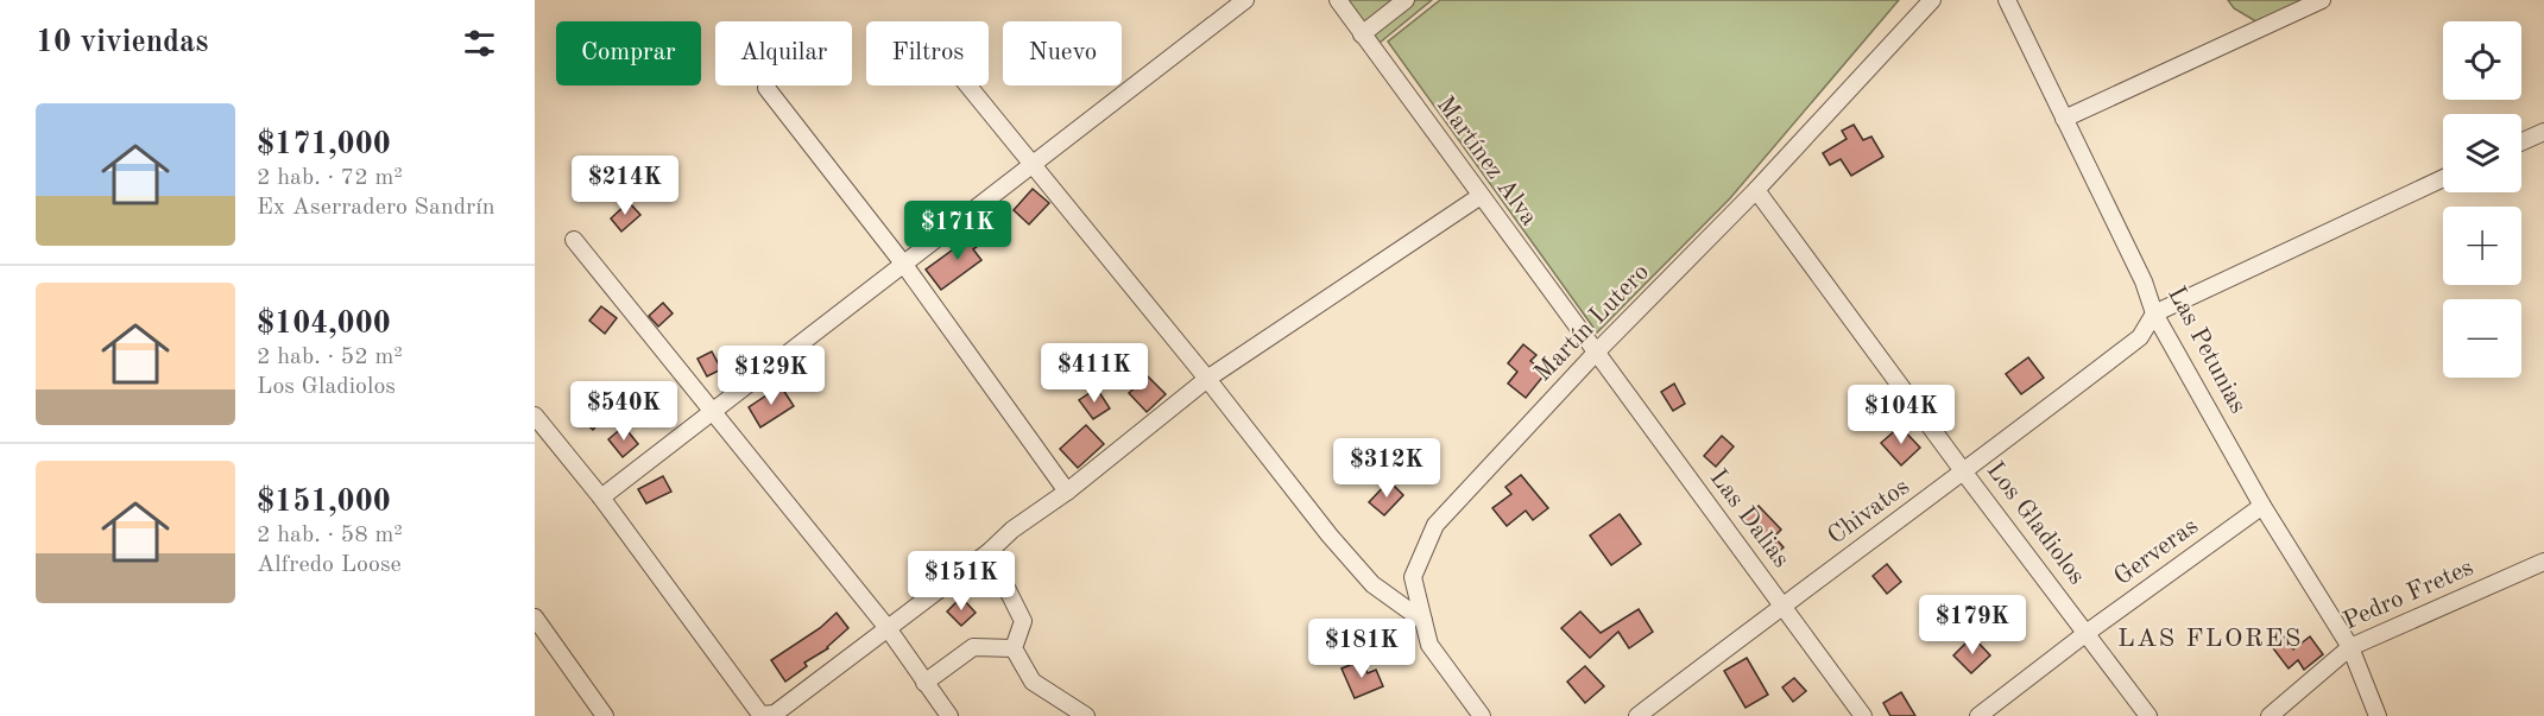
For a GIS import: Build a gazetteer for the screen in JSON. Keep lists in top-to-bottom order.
{
  "streets": {
    "street": [
      "Martínez Alva",
      "Martín Lutero",
      "Las Petunias",
      "Chivatos",
      "Las Dalias",
      "Los Gladiolos",
      "Gerveras",
      "Pedro Fretes"
    ]
  },
  "crossings": [
    ["Martínez Alva", "Martín Lutero"],
    ["Martínez Alva", "Las Dalias"],
    ["Martín Lutero", "Las Dalias"],
    ["Martín Lutero", "Los Gladiolos"],
    ["Las Petunias", "Chivatos"],
    ["Las Petunias", "Gerveras"],
    ["Las Petunias", "Pedro Fretes"],
    ["Chivatos", "Las Dalias"],
    ["Chivatos", "Los Gladiolos"],
    ["Los Gladiolos", "Gerveras"]
  ],
  "districts": ["LAS FLORES"],
  "page": {
    "heading": "10 viviendas",
    "map_buttons": ["+", "−"],
    "chip": [
      "Comprar",
      "Alquilar",
      "Filtros",
      "Nuevo"
    ],
    "list": [
      {
        "name": "$171,000",
        "note": "2 hab. · 72 m² · Ex Aserradero Sandrín"
      },
      {
        "name": "$104,000",
        "note": "2 hab. · 52 m² · Los Gladiolos"
      },
      {
        "name": "$151,000",
        "note": "2 hab. · 58 m² · Alfredo Loose"
      }
    ],
    "price": [
      "$214K",
      "$171K",
      "$411K",
      "$129K",
      "$540K",
      "$104K",
      "$312K",
      "$151K",
      "$179K",
      "$181K"
    ]
  }
}
